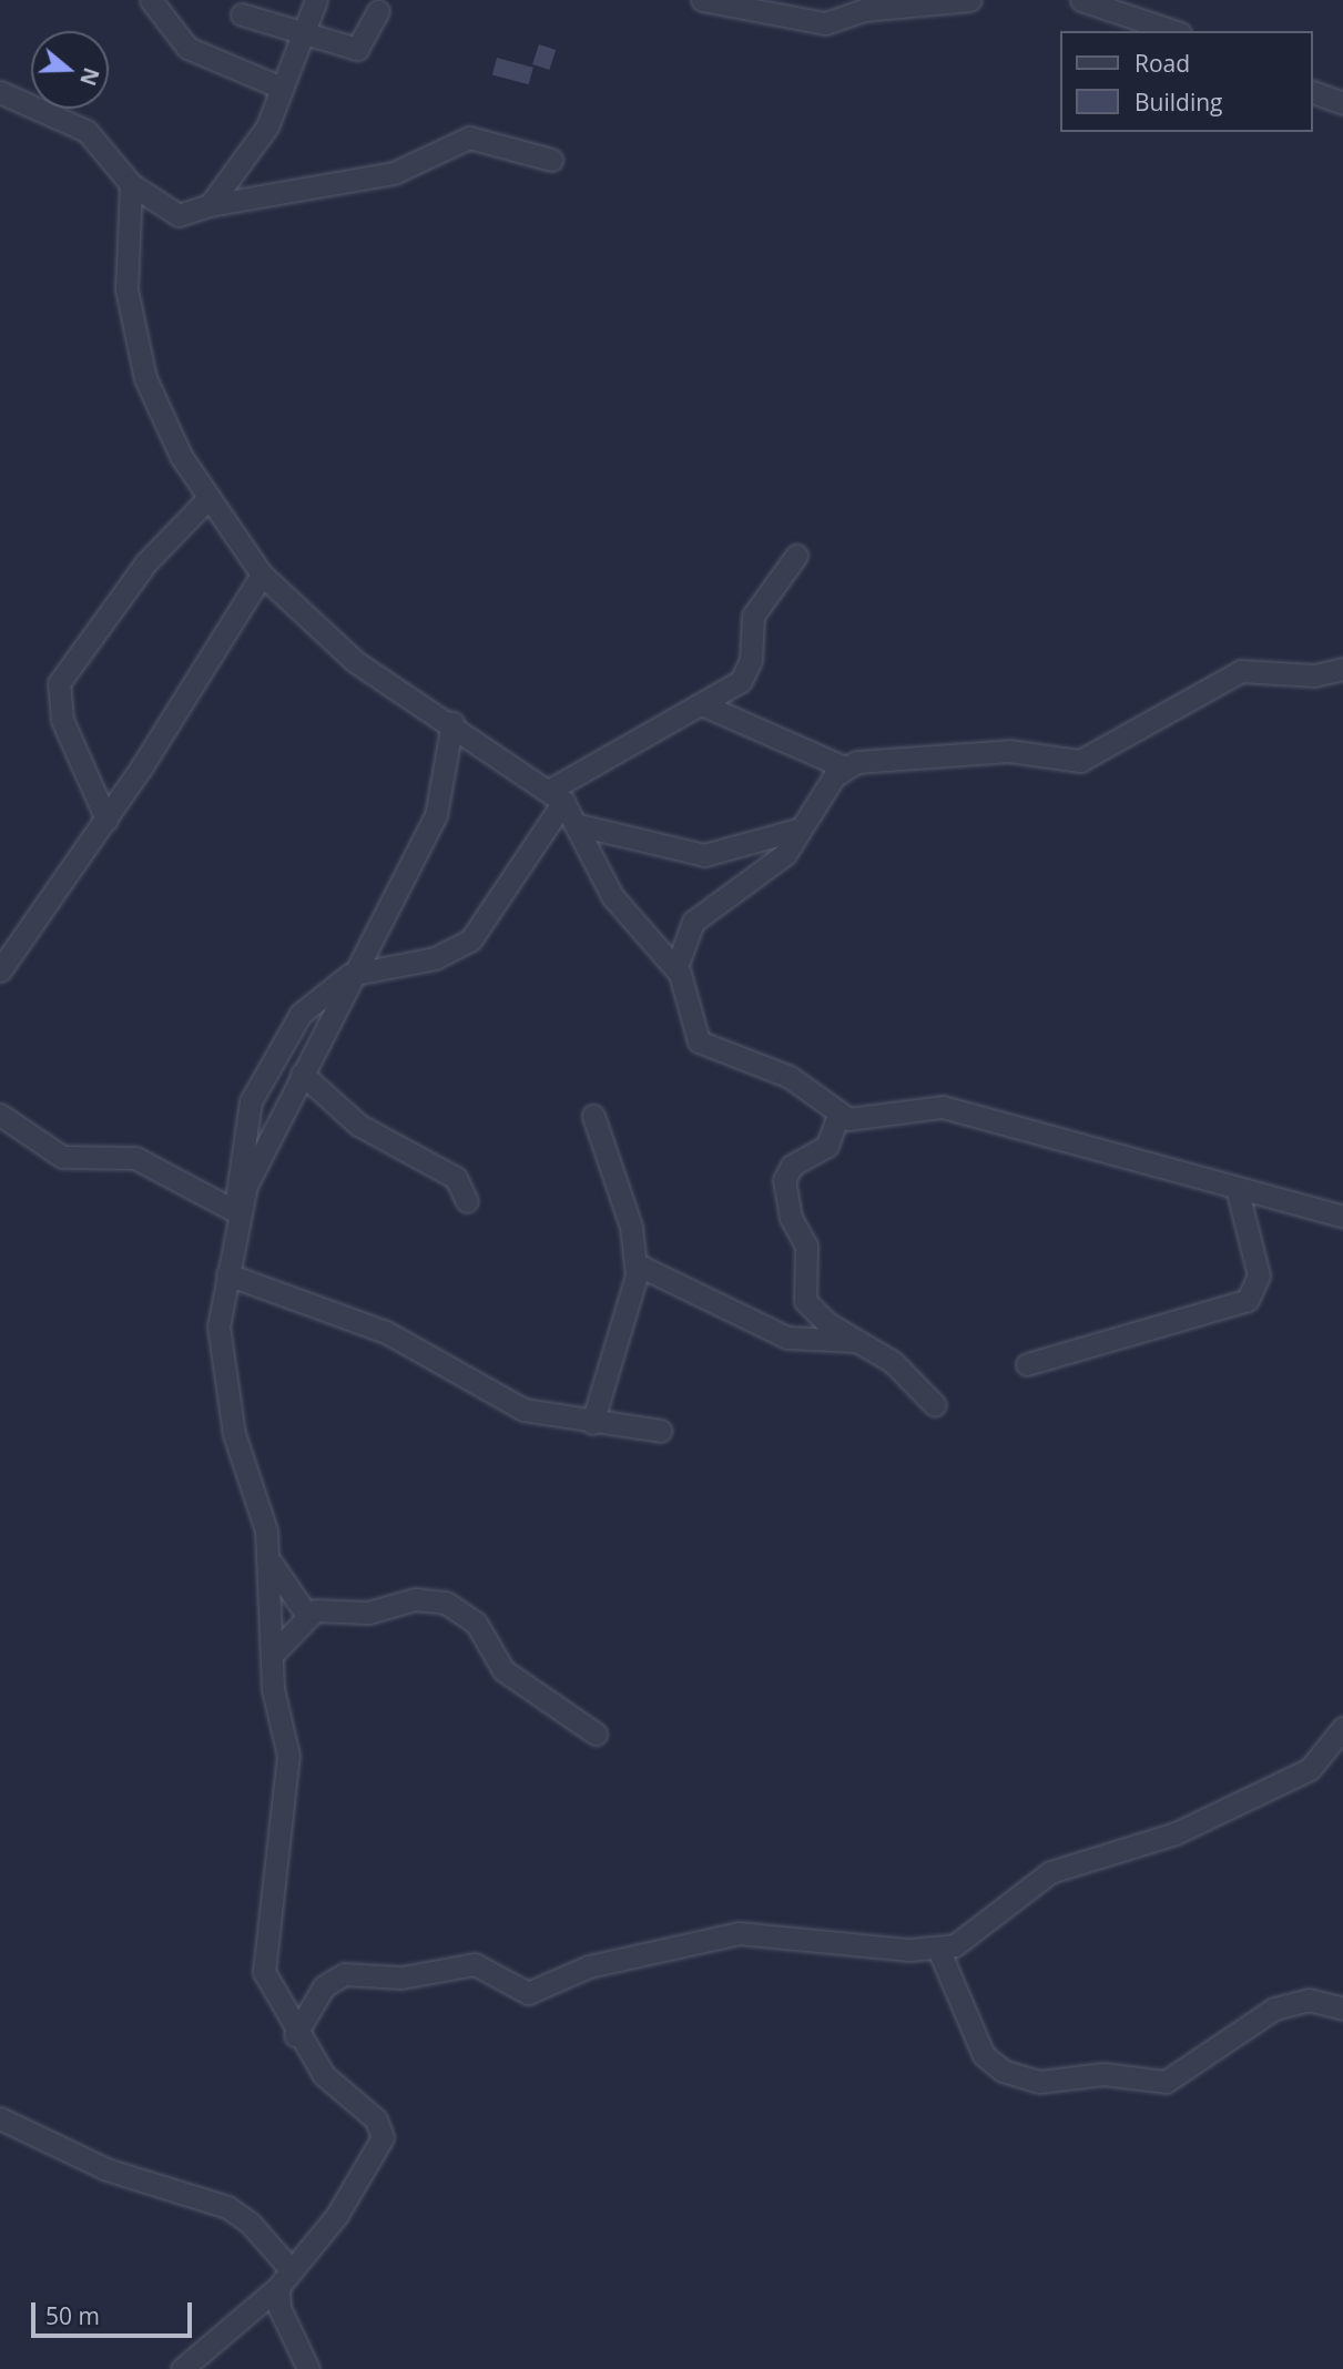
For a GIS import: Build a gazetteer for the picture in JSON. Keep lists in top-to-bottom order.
{
  "legend": ["Road", "Building"],
  "scale_bar": "50 m",
  "north": "right"
}
